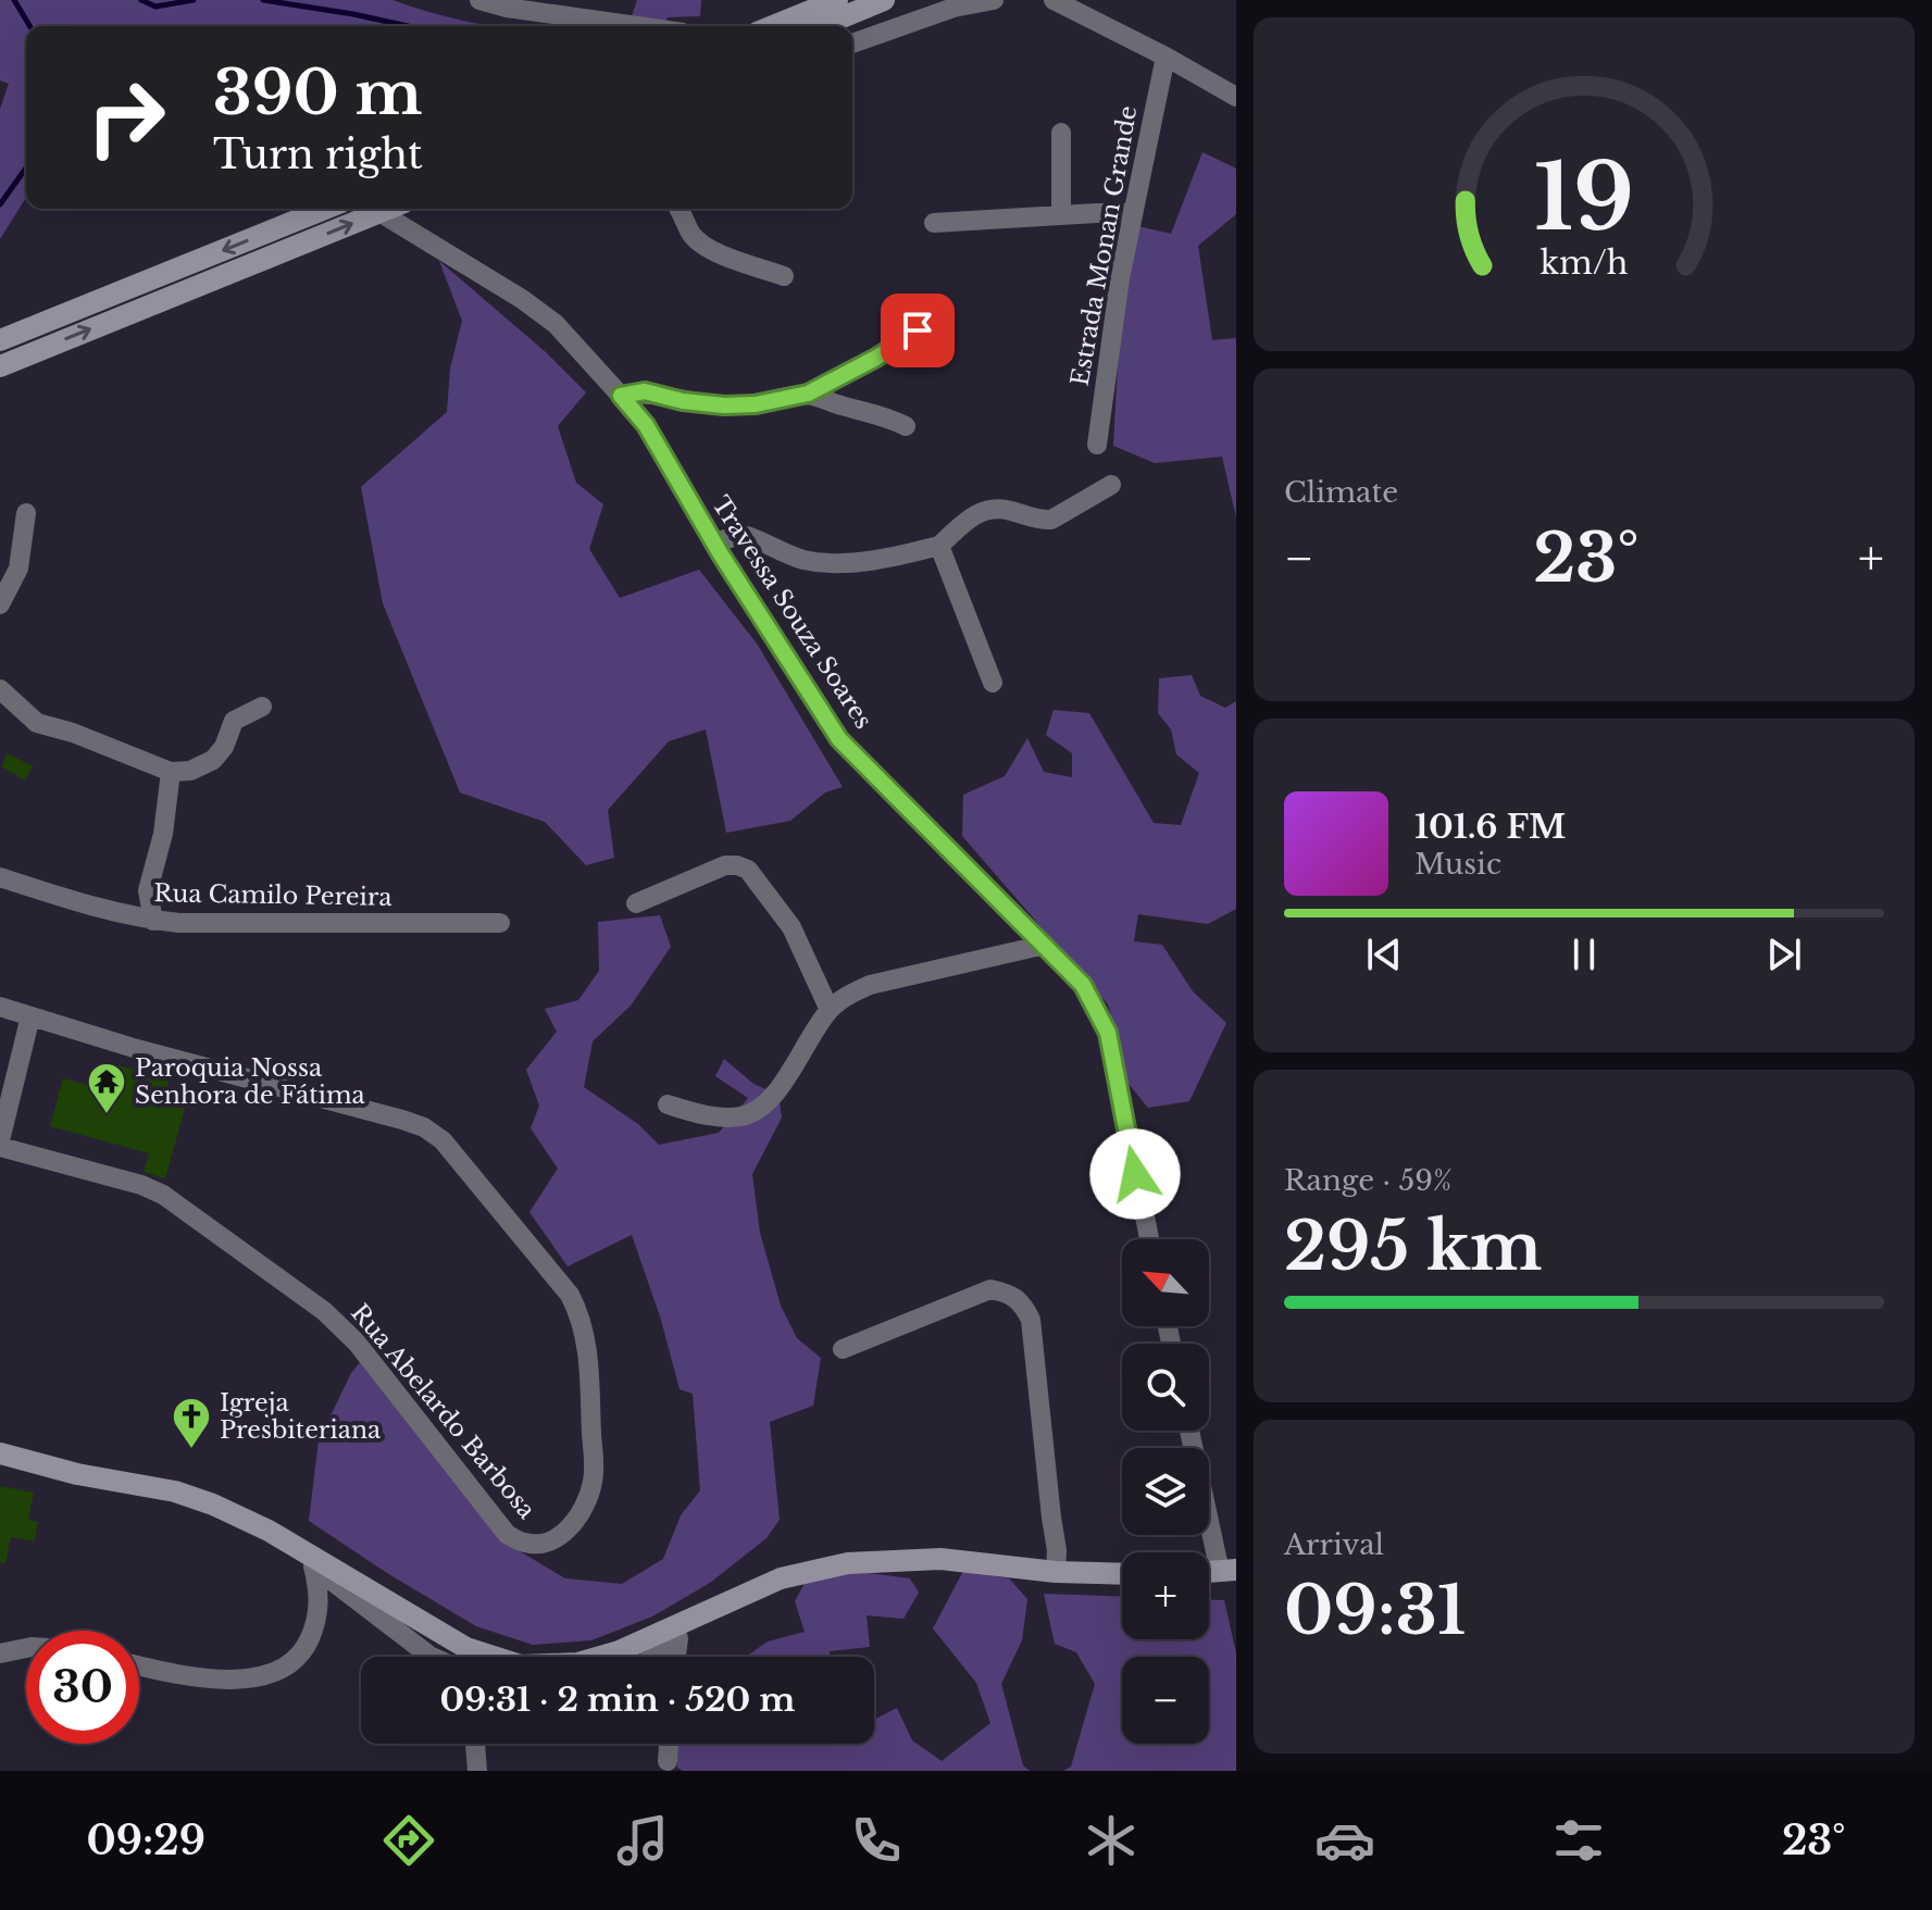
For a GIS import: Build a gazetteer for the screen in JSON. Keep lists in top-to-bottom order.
{
  "streets": {
    "street": [
      "Estrada Monan Grande",
      "Travessa Souza Soares",
      "Rua Camilo Pereira",
      "Rua Abelardo Barbosa"
    ]
  },
  "places": {
    "temple": ["Paroquia Nossa Senhora de Fátima"],
    "church": ["Igreja Presbiteriana"]
  },
  "north": "top left",
  "page": {
    "turn": ["390 m", "Turn right"],
    "tile": [
      "Climate",
      ["Range · 59%", "295 km"],
      ["Arrival", "09:31"]
    ],
    "heat": ["−", "23°", "+"],
    "song": ["101.6 FM", "Music"],
    "map_buttons": ["+", "−"],
    "limit": "30",
    "trip": "09:31 · 2 min · 520 m",
    "tabs": ["09:29", "23°"],
    "gauge": ["19", "km/h"]
  }
}
